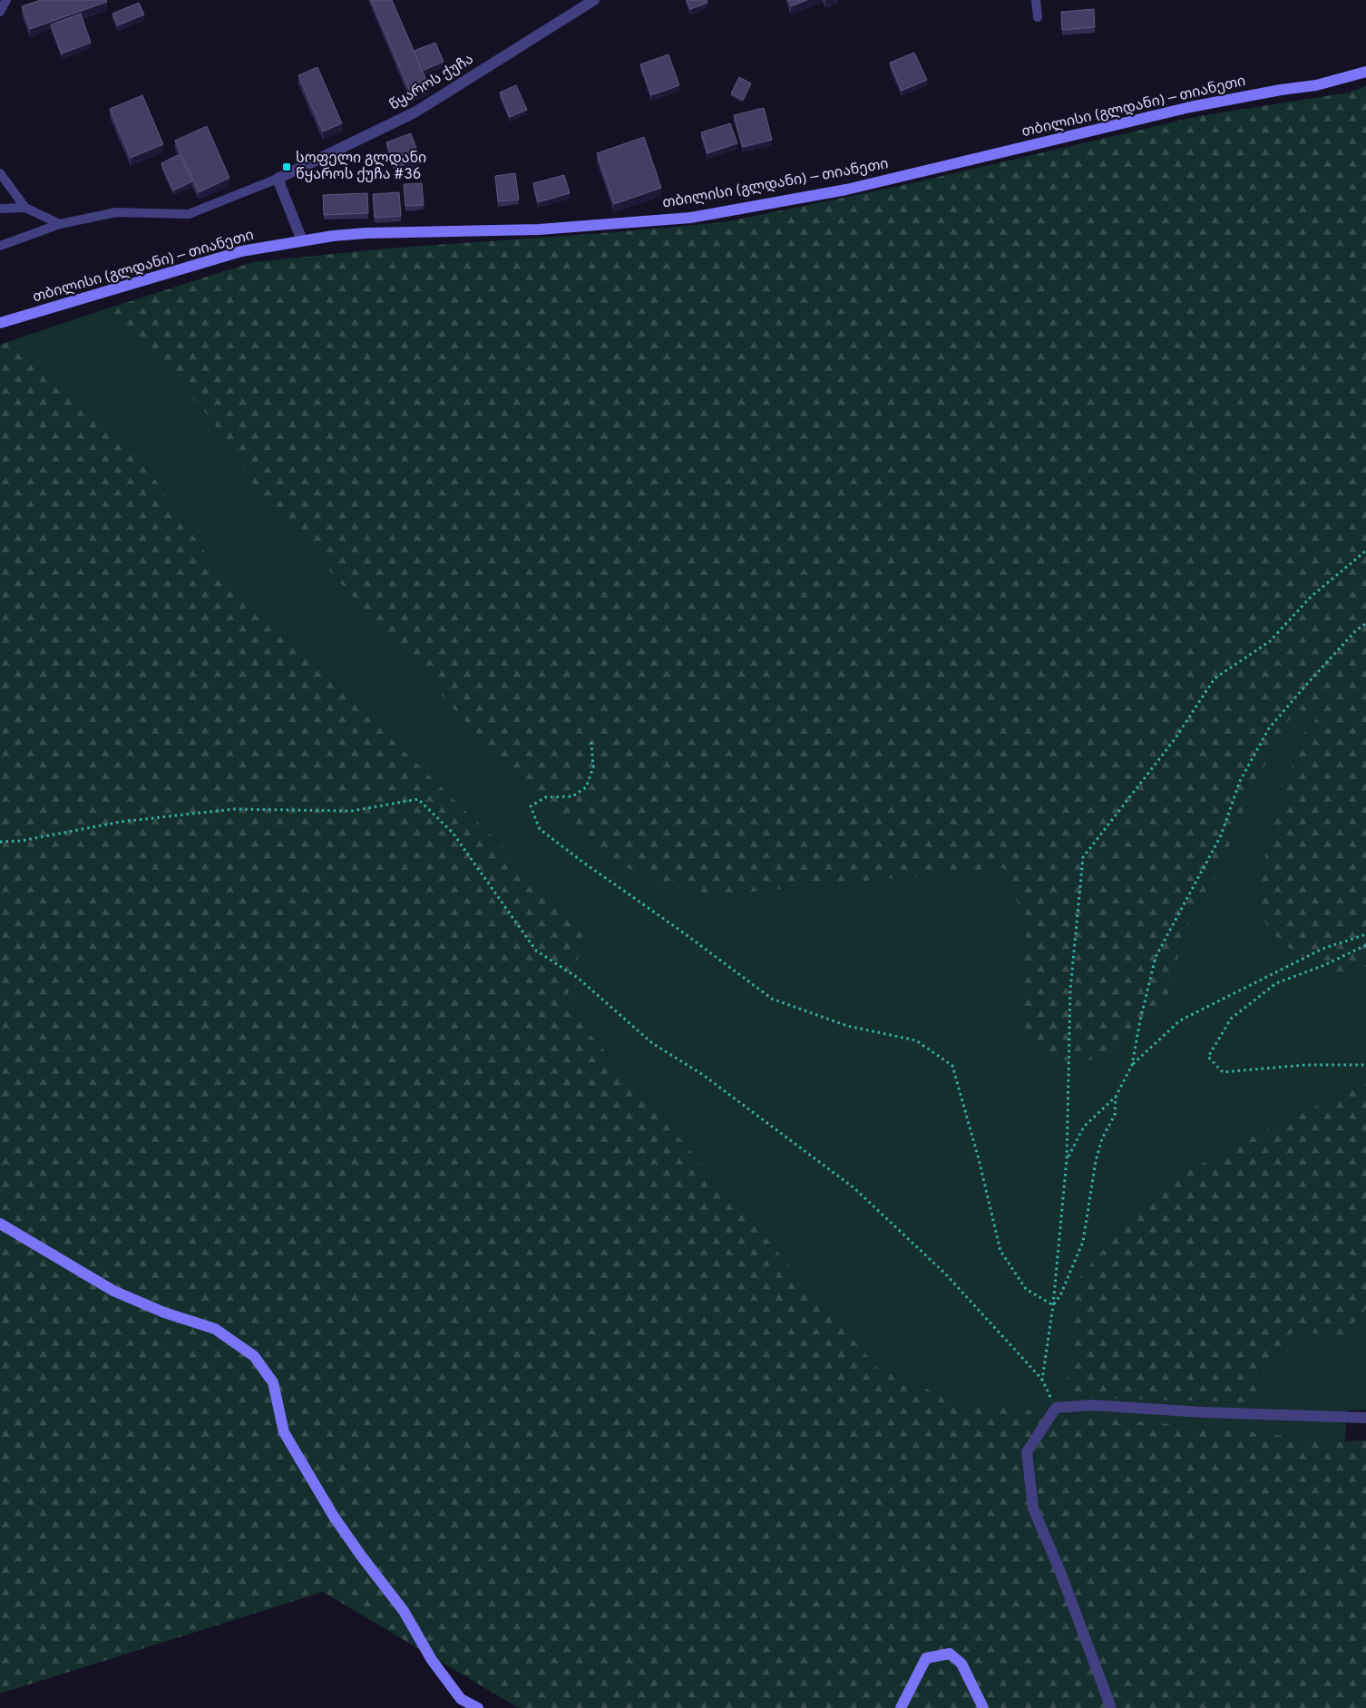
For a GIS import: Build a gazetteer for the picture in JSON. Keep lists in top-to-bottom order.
{
  "streets": {
    "main road": ["თბილისი (გლდანი) — თიანეთი"],
    "street": ["წყაროს ქუჩა"]
  },
  "places": {
    "transit": ["სოფელი გლდანი წყაროს ქუჩა #36"]
  }
}
